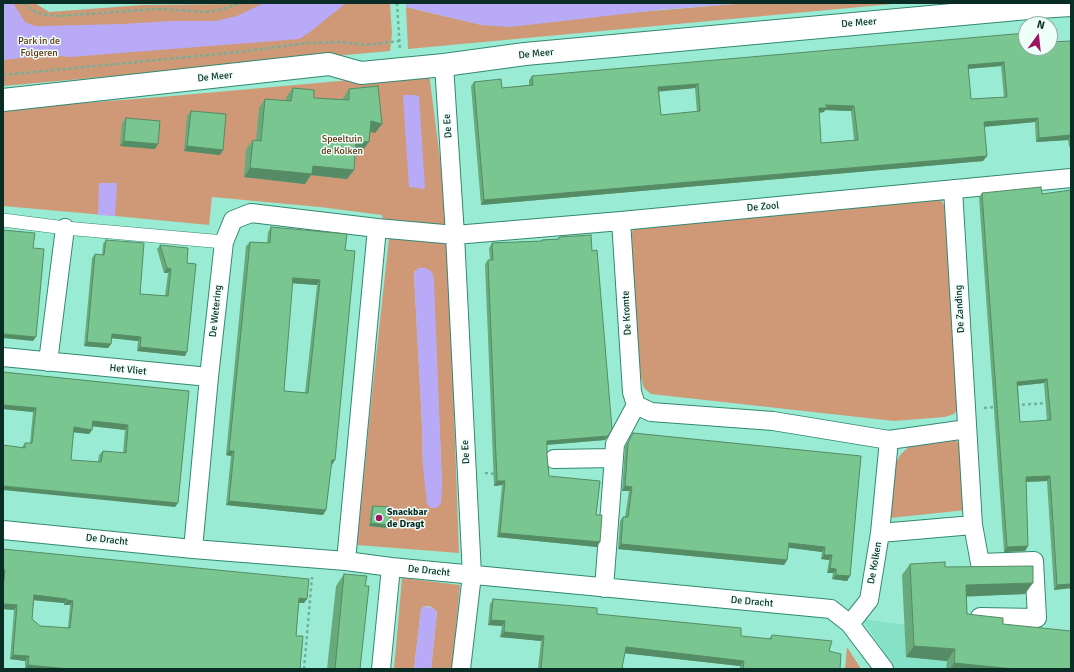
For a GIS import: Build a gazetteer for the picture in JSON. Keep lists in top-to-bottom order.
{
  "streets": {
    "street": [
      "De Meer",
      "De Ee",
      "De Zool",
      "De Zanding",
      "De Wetering",
      "De Kromte",
      "Het Vliet",
      "De Dracht",
      "De Kolken"
    ]
  },
  "crossings": [
    ["De Meer", "De Ee"],
    ["De Ee", "De Zool"],
    ["De Ee", "De Dracht"],
    ["De Zool", "De Zanding"],
    ["De Zool", "De Kromte"],
    ["De Wetering", "Het Vliet"],
    ["De Wetering", "De Dracht"],
    ["De Dracht", "De Kolken"]
  ],
  "parks": ["Park in de Folgeren", "Speeltuin de Kolken"],
  "places": ["Snackbar de Dragt"],
  "north": "top"
}
